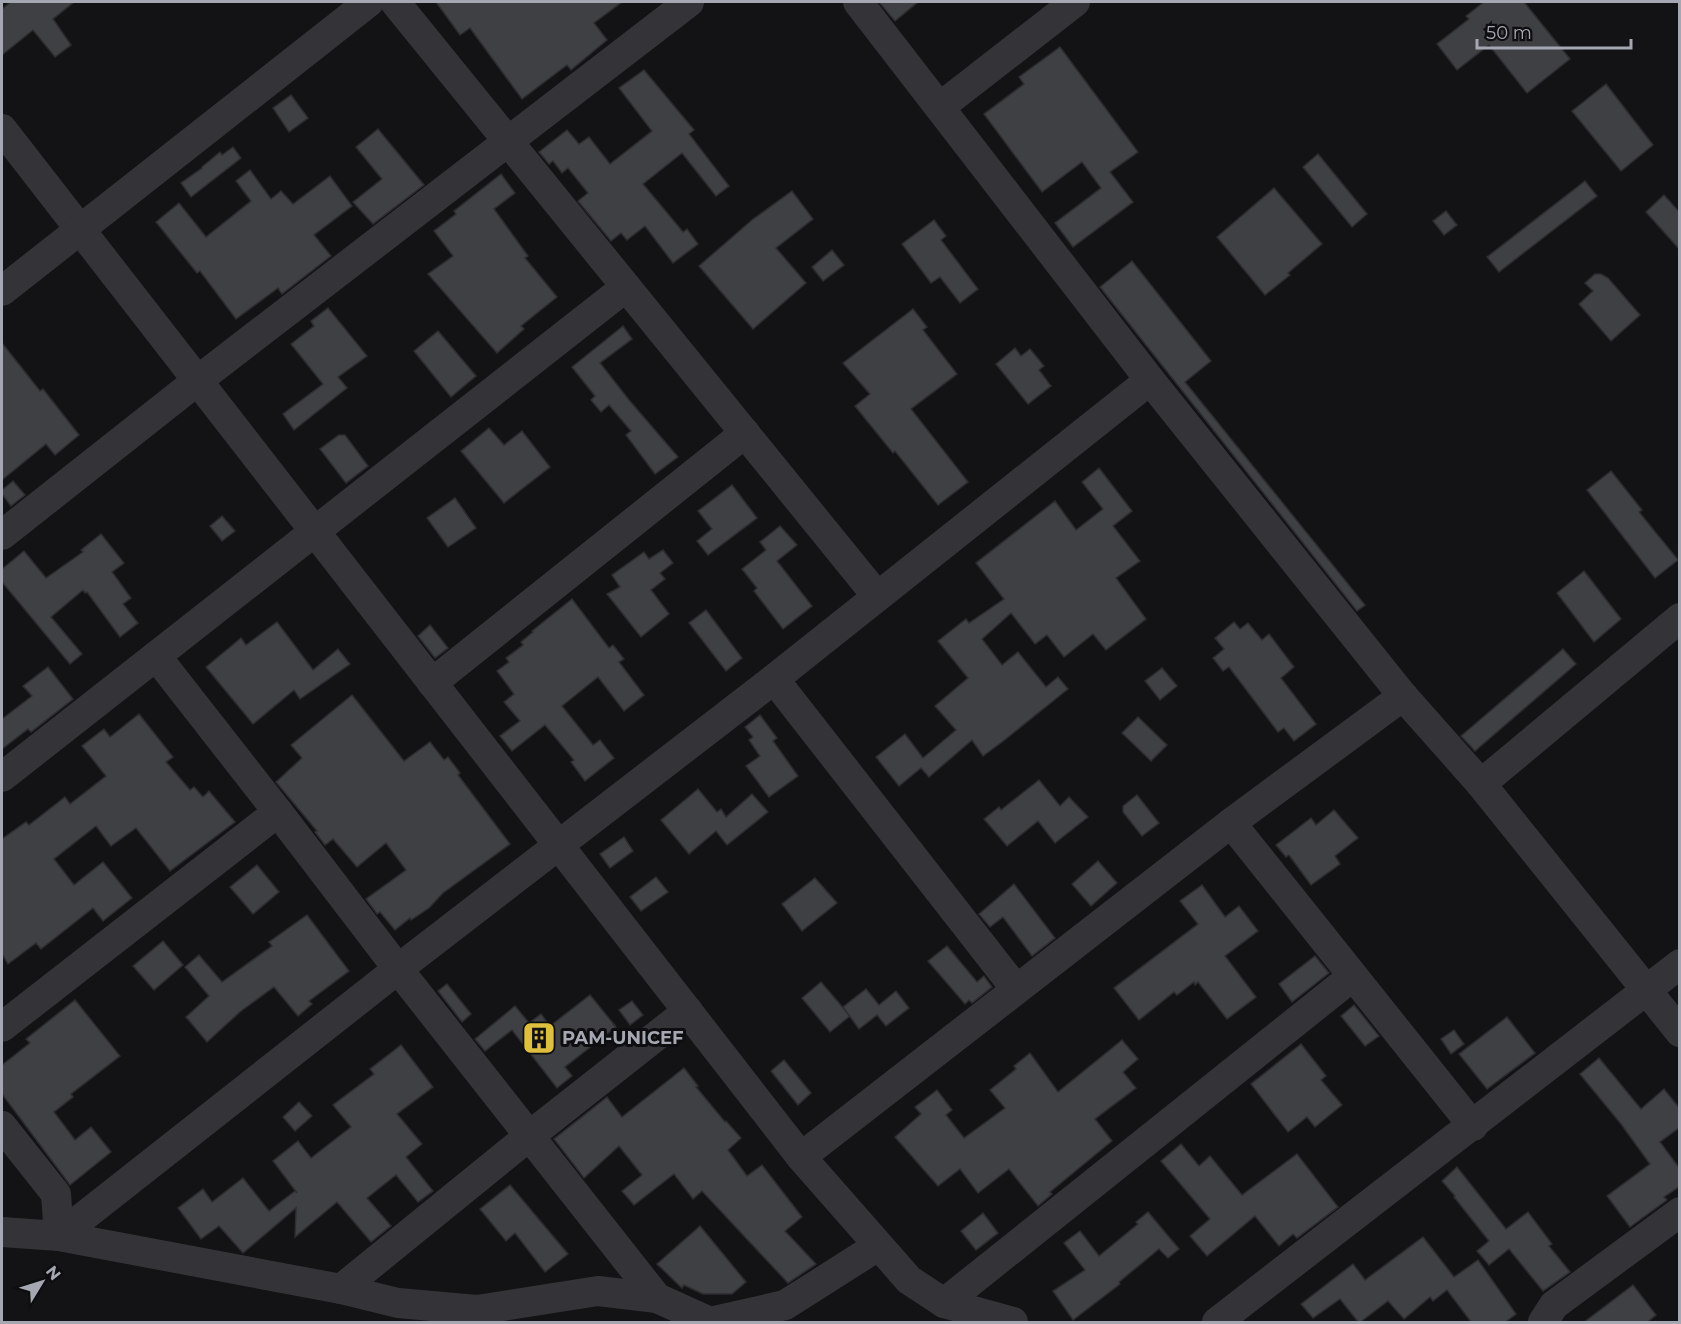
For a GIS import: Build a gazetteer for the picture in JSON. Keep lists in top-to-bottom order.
{
  "places": {
    "building": ["PAM-UNICEF"]
  },
  "scale_bar": "50 m",
  "north": "top right"
}
